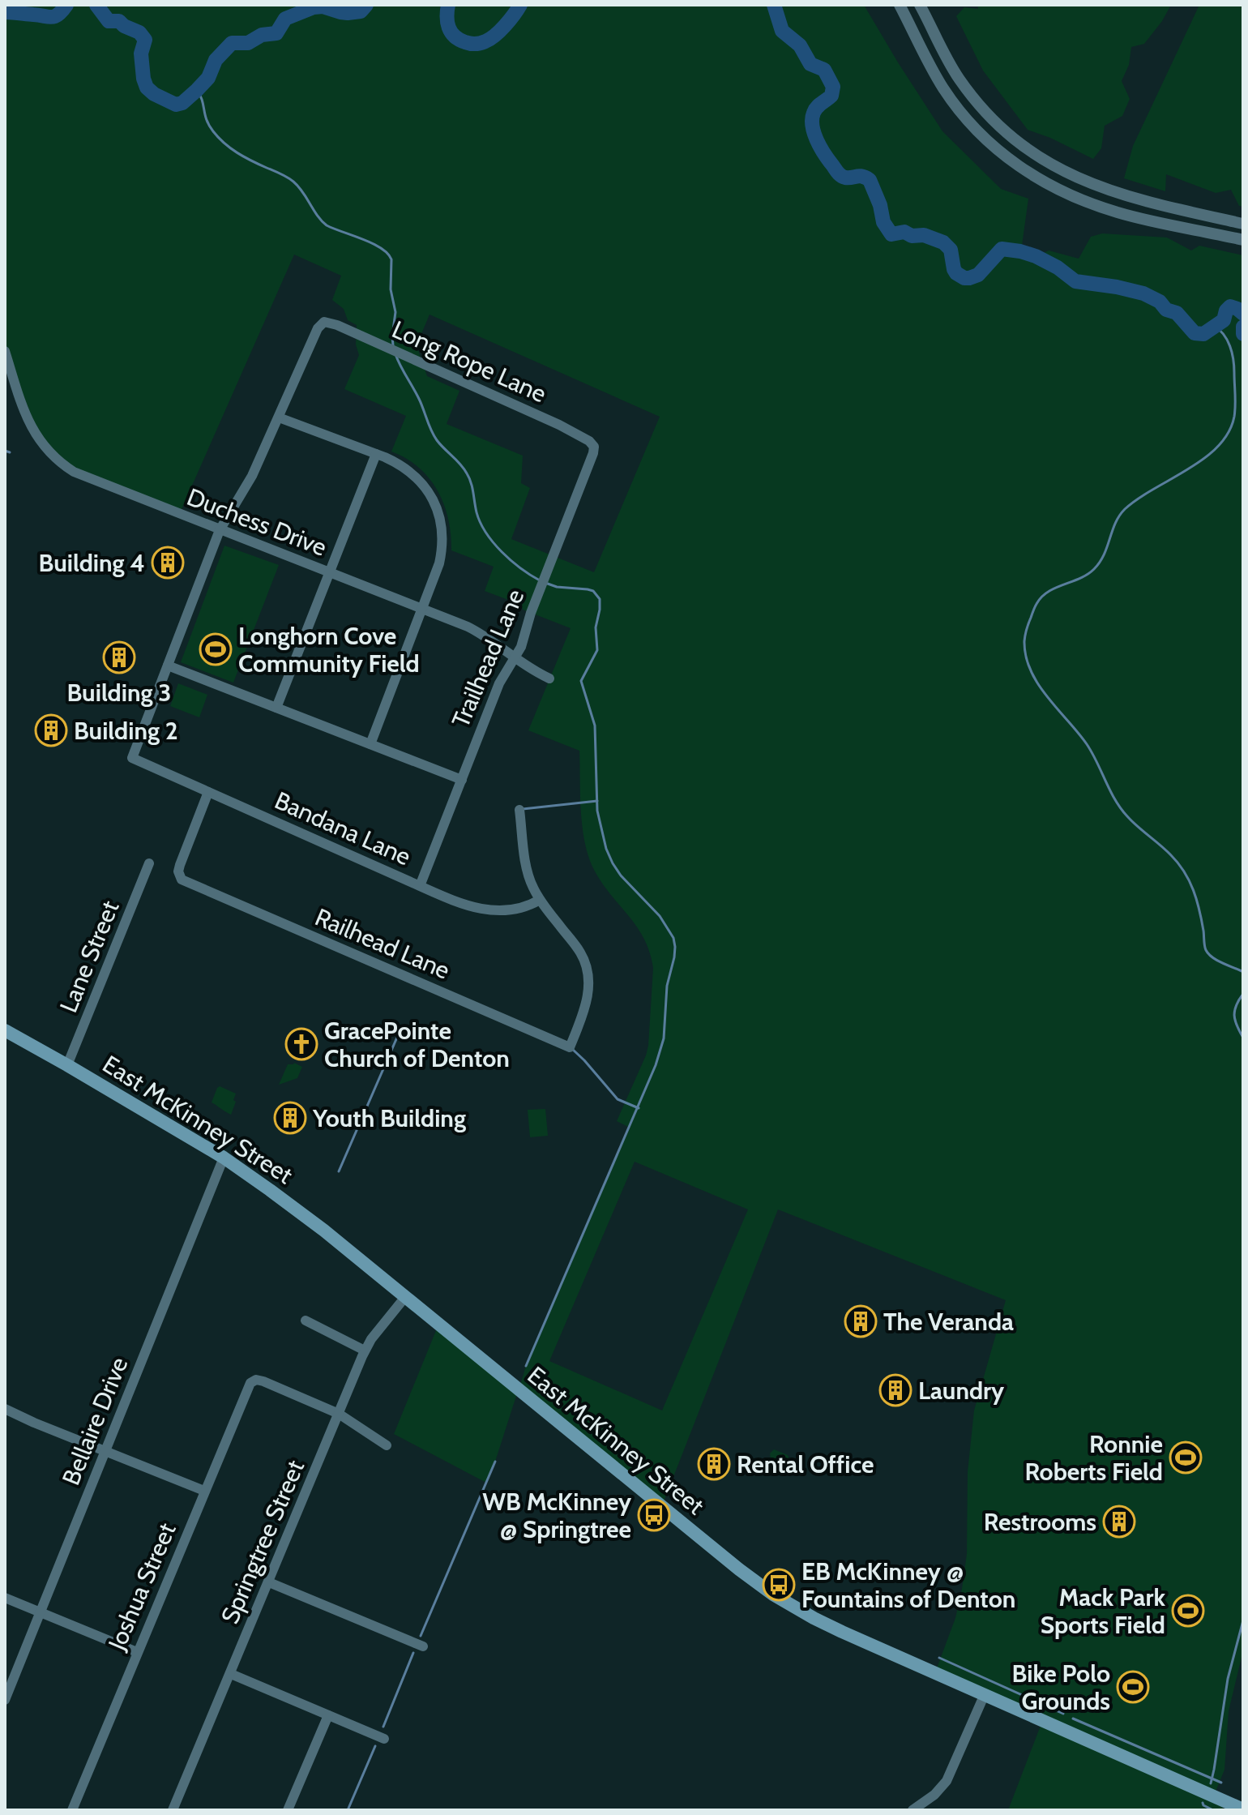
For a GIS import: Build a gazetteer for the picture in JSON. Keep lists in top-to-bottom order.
{
  "streets": {
    "main road": ["East McKinney Street"],
    "street": [
      "Long Rope Lane",
      "Duchess Drive",
      "Trailhead Lane",
      "Bandana Lane",
      "Railhead Lane",
      "Lane Street",
      "Bellaire Drive",
      "Springtree Street",
      "Joshua Street"
    ]
  },
  "crossings": [
    ["Long Rope Lane", "Trailhead Lane"],
    ["Duchess Drive", "Trailhead Lane"],
    ["Trailhead Lane", "Bandana Lane"],
    ["Bandana Lane", "Railhead Lane"],
    ["Lane Street", "East McKinney Street"],
    ["East McKinney Street", "Bellaire Drive"],
    ["East McKinney Street", "Springtree Street"],
    ["Springtree Street", "Joshua Street"]
  ],
  "places": {
    "building": [
      "Building 4",
      "Building 3",
      "Building 2",
      "Youth Building",
      "The Veranda",
      "Laundry",
      "Rental Office",
      "Restrooms"
    ],
    "sports": [
      "Longhorn Cove Community Field",
      "Ronnie Roberts Field",
      "Mack Park Sports Field",
      "Bike Polo Grounds"
    ],
    "church": ["GracePointe Church of Denton"],
    "bus stop": ["WB McKinney @ Springtree", "EB McKinney @ Fountains of Denton"]
  }
}
